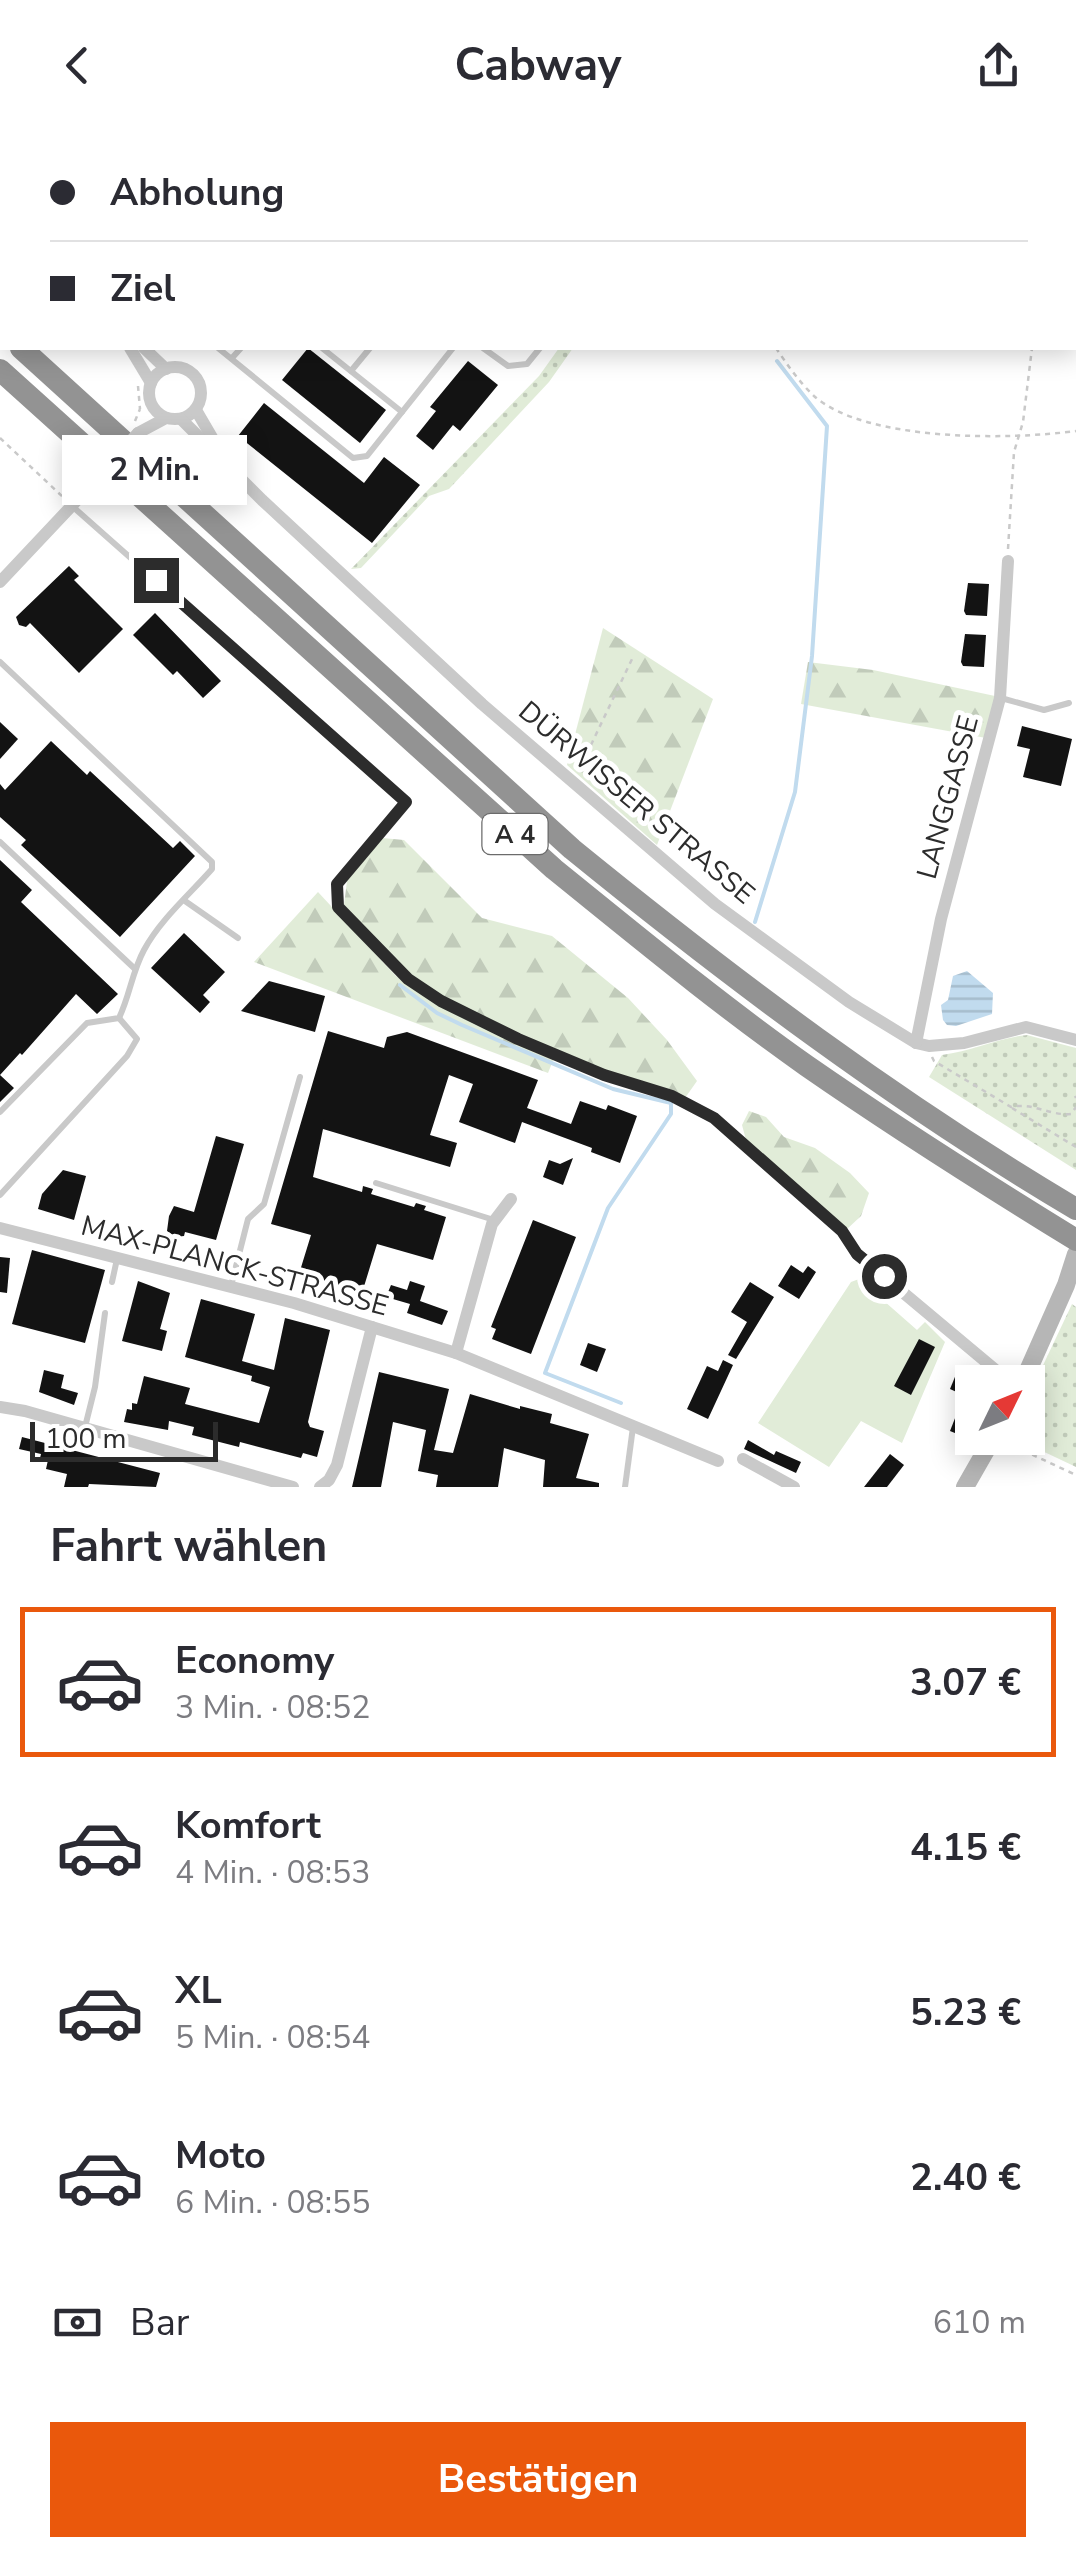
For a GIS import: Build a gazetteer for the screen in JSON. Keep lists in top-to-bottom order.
{
  "streets": {
    "highway": ["A 4"],
    "street": ["LANGGASSE", "DÜRWISSER STRASSE", "MAX-PLANCK-STRASSE"]
  },
  "crossings": [
    ["LANGGASSE", "DÜRWISSER STRASSE"]
  ],
  "scale_bar": "100 m",
  "north": "top right",
  "page": {
    "header": "Cabway",
    "banner": ["Abholung", "Ziel"],
    "bubble": "2 Min.",
    "scale": "100 m",
    "heading": "Fahrt wählen",
    "list": [
      {
        "name": "Economy",
        "note": "3 Min. · 08:52",
        "value": "3.07 €"
      },
      {
        "name": "Komfort",
        "note": "4 Min. · 08:53",
        "value": "4.15 €"
      },
      {
        "name": "XL",
        "note": "5 Min. · 08:54",
        "value": "5.23 €"
      },
      {
        "name": "Moto",
        "note": "6 Min. · 08:55",
        "value": "2.40 €"
      }
    ],
    "pay": ["Bar", "610 m"],
    "buttons": "Bestätigen"
  }
}
